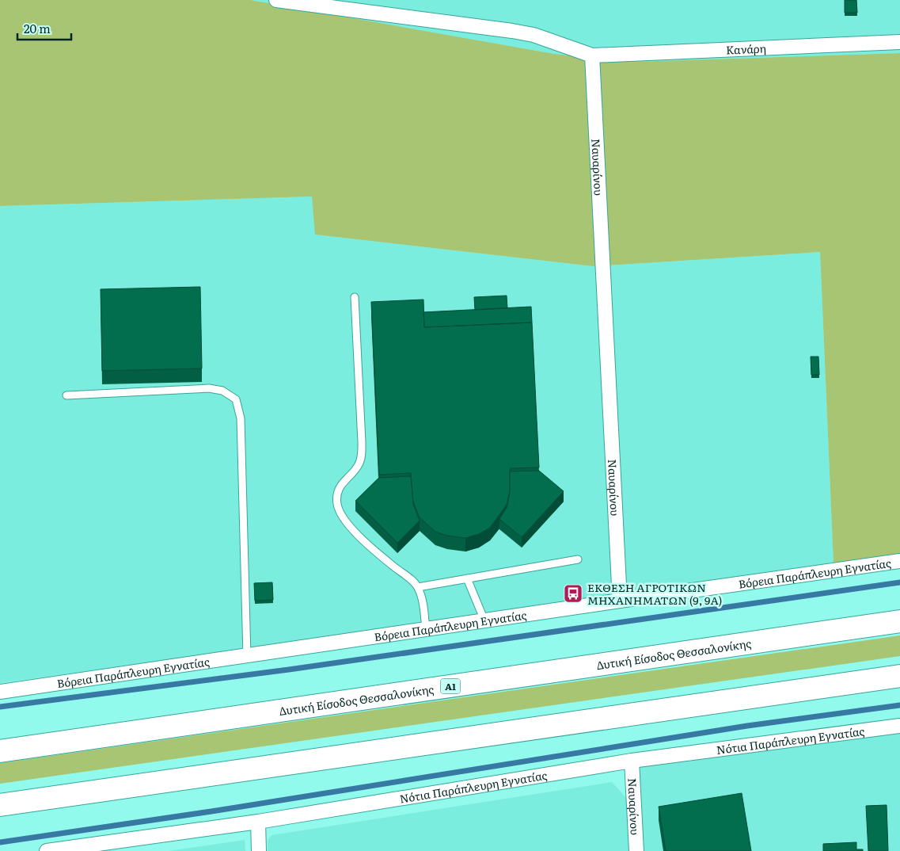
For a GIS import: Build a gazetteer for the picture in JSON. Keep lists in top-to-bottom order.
{
  "streets": {
    "highway": ["Δυτική Είσοδος Θεσσαλονίκης", "Α1"],
    "street": [
      "Κανάρη",
      "Ναυαρίνου",
      "Βόρεια Παράπλευρη Εγνατίας",
      "Νότια Παράπλευρη Εγνατίας"
    ]
  },
  "crossings": [
    ["Κανάρη", "Ναυαρίνου"],
    ["Ναυαρίνου", "Βόρεια Παράπλευρη Εγνατίας"],
    ["Ναυαρίνου", "Νότια Παράπλευρη Εγνατίας"]
  ],
  "places": {
    "bus stop": ["ΕΚΘΕΣΗ ΑΓΡΟΤΙΚΩΝ ΜΗΧΑΝΗΜΑΤΩΝ (9, 9Α)"]
  },
  "scale_bar": "20 m"
}
